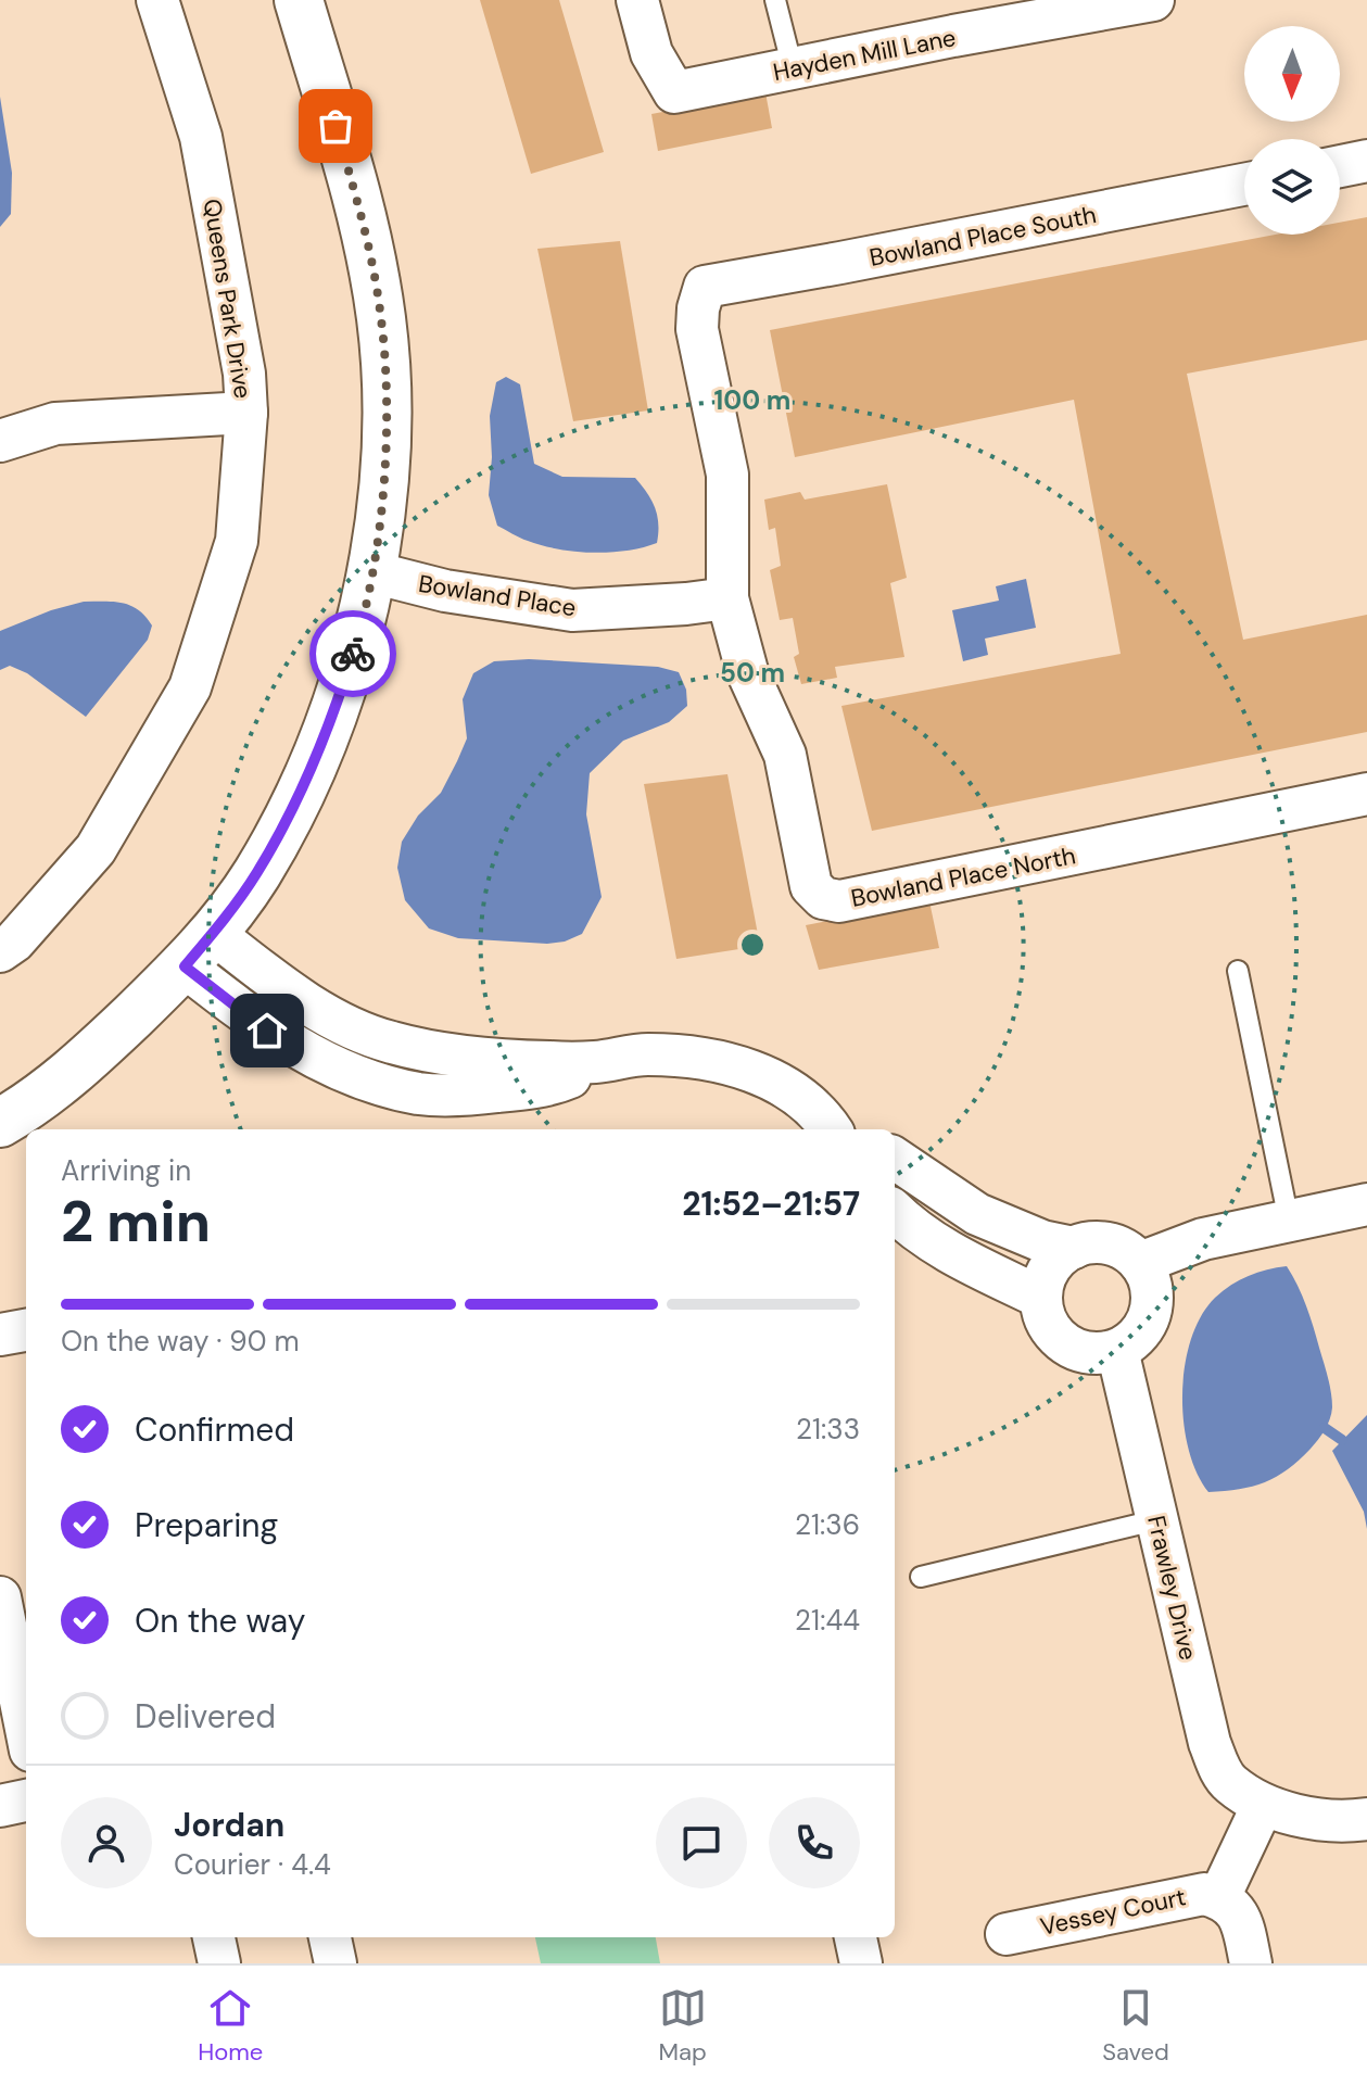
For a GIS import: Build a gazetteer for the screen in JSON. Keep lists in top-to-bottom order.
{
  "streets": {
    "street": [
      "Hayden Mill Lane",
      "Bowland Place South",
      "Queens Park Drive",
      "Bowland Place",
      "Bowland Place North",
      "Frawley Drive",
      "Vessey Court"
    ]
  },
  "crossings": [
    ["Bowland Place South", "Bowland Place North"],
    ["Bowland Place", "Bowland Place North"],
    ["Frawley Drive", "Vessey Court"]
  ],
  "north": "bottom",
  "page": {
    "heading": ["2 min", "Arriving in", "21:52–21:57"],
    "panel": ["Jordan", "Courier · 4.4"],
    "bar": "On the way · 90 m",
    "list": [
      ["Confirmed", "21:33"],
      ["Preparing", "21:36"],
      ["On the way", "21:44"],
      "Delivered"
    ],
    "tabs": ["Home", "Map", "Saved"]
  },
  "rings": ["100 m", "50 m"]
}
